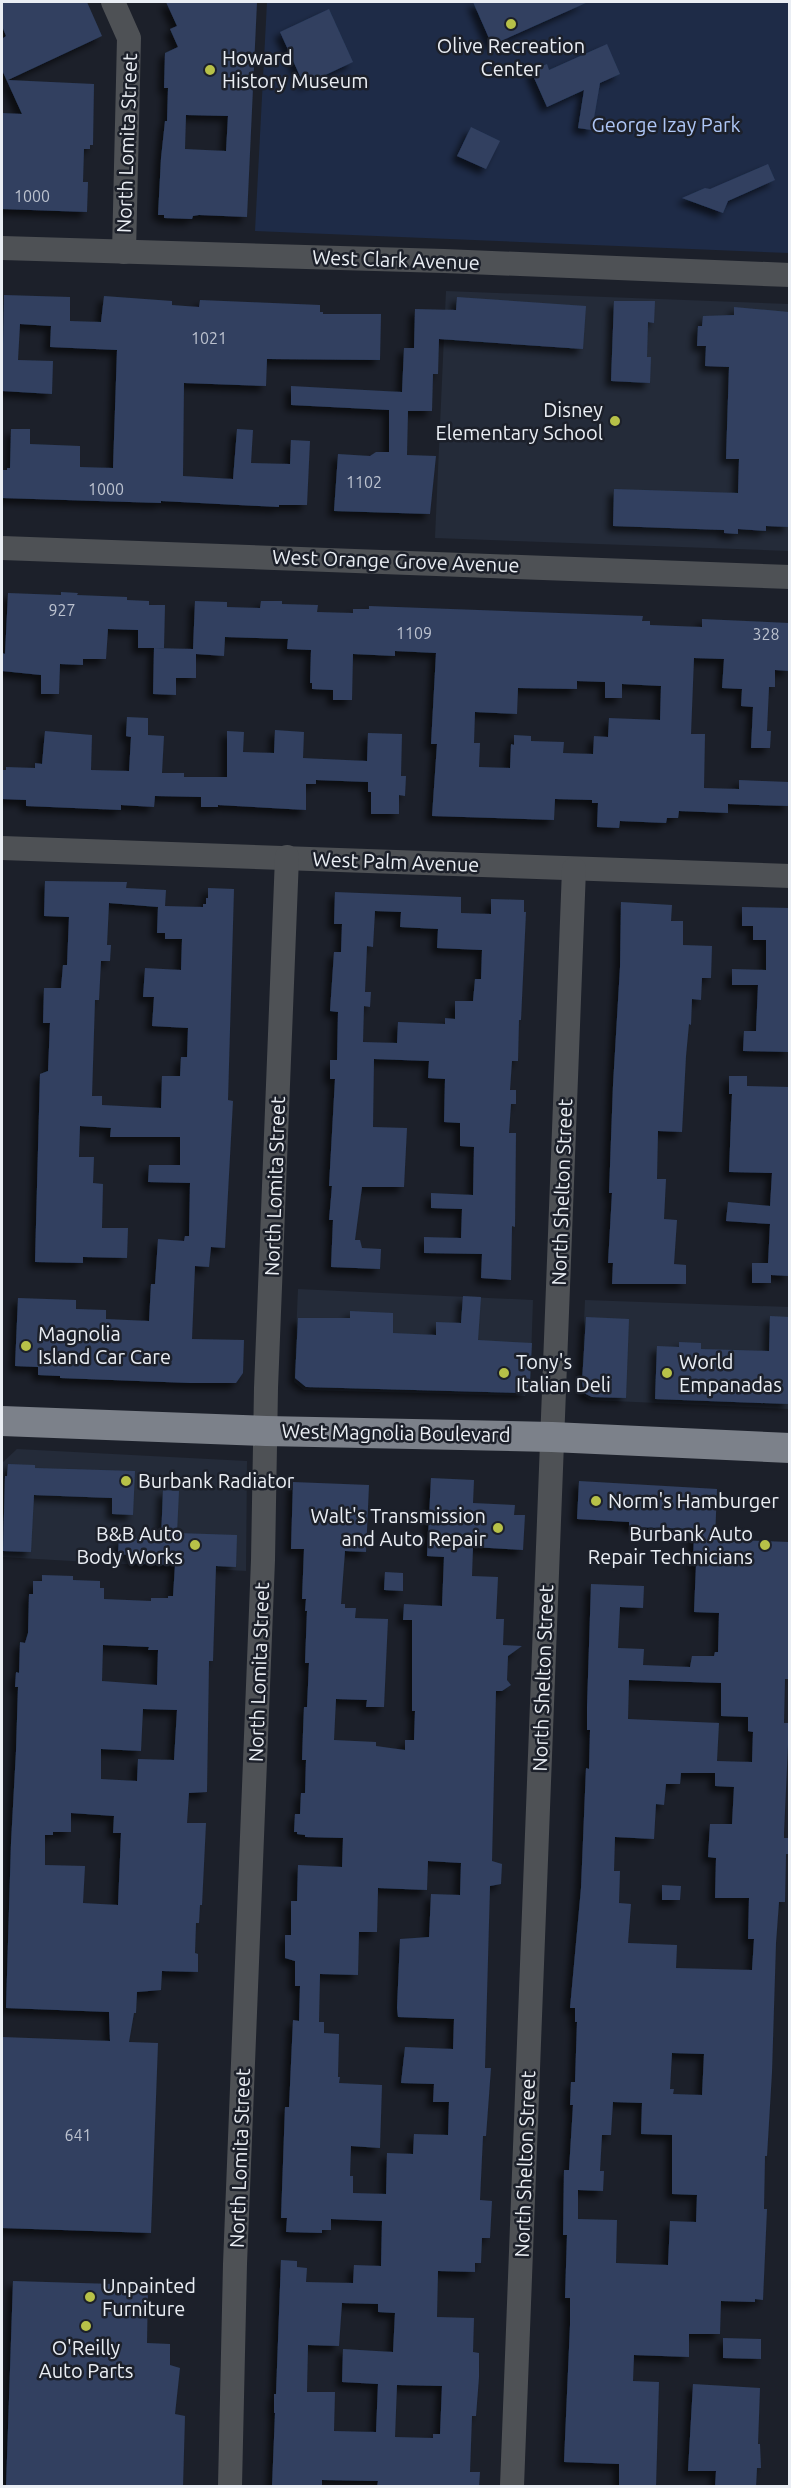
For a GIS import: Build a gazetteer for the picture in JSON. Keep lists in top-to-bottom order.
{
  "streets": {
    "main road": ["West Magnolia Boulevard"],
    "street": [
      "North Lomita Street",
      "West Clark Avenue",
      "West Orange Grove Avenue",
      "West Palm Avenue",
      "North Shelton Street"
    ]
  },
  "crossings": [
    ["North Lomita Street", "West Clark Avenue"],
    ["North Lomita Street", "West Palm Avenue"],
    ["North Lomita Street", "West Magnolia Boulevard"],
    ["West Palm Avenue", "North Shelton Street"],
    ["North Shelton Street", "West Magnolia Boulevard"]
  ],
  "parks": ["George Izay Park"],
  "places": [
    "Olive Recreation Center",
    "Howard History Museum",
    "Disney Elementary School",
    "Magnolia Island Car Care",
    "Tony's Italian Deli",
    "World Empanadas",
    "Burbank Radiator",
    "Norm's Hamburger",
    "Walt's Transmission and Auto Repair",
    "B&B Auto Body Works",
    "Burbank Auto Repair Technicians",
    "Unpainted Furniture",
    "O'Reilly Auto Parts"
  ],
  "house_numbers": [
    "1000",
    "1021",
    "1102",
    "1000",
    "927",
    "1109",
    "328",
    "641"
  ]
}
